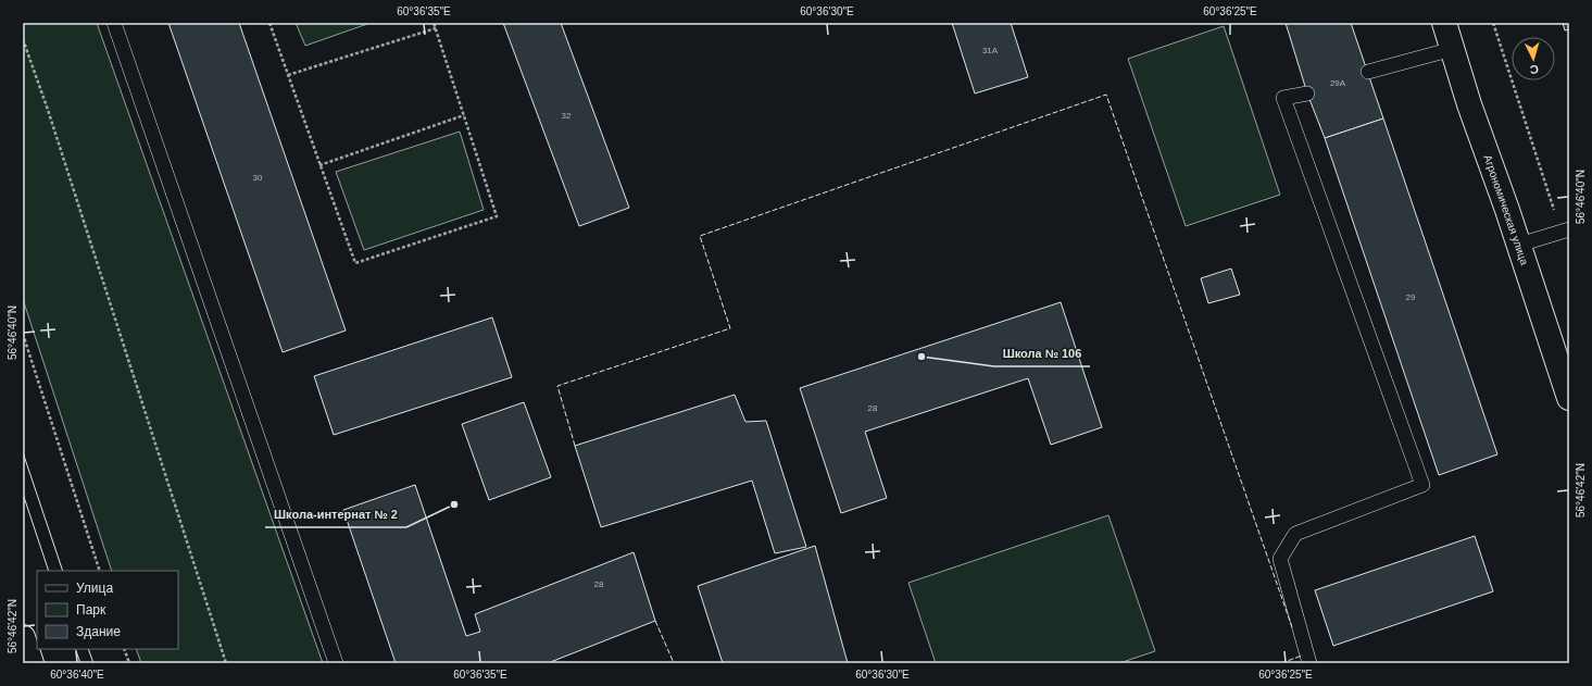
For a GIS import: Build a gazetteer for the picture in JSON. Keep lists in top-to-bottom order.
{
  "streets": {
    "street": ["Агрономическая улица"]
  },
  "places": ["Школа № 106", "Школа-интернат № 2"],
  "house_numbers": [
    "31А",
    "29А",
    "32",
    "30",
    "29",
    "28",
    "28"
  ],
  "legend": ["Улица", "Парк", "Здание"],
  "north": "bottom",
  "coordinates": [
    "60°36'35\"E",
    "60°36'30\"E",
    "60°36'25\"E",
    "56°46'40\"N",
    "56°46'42\"N",
    "60°36'40\"E"
  ]
}
